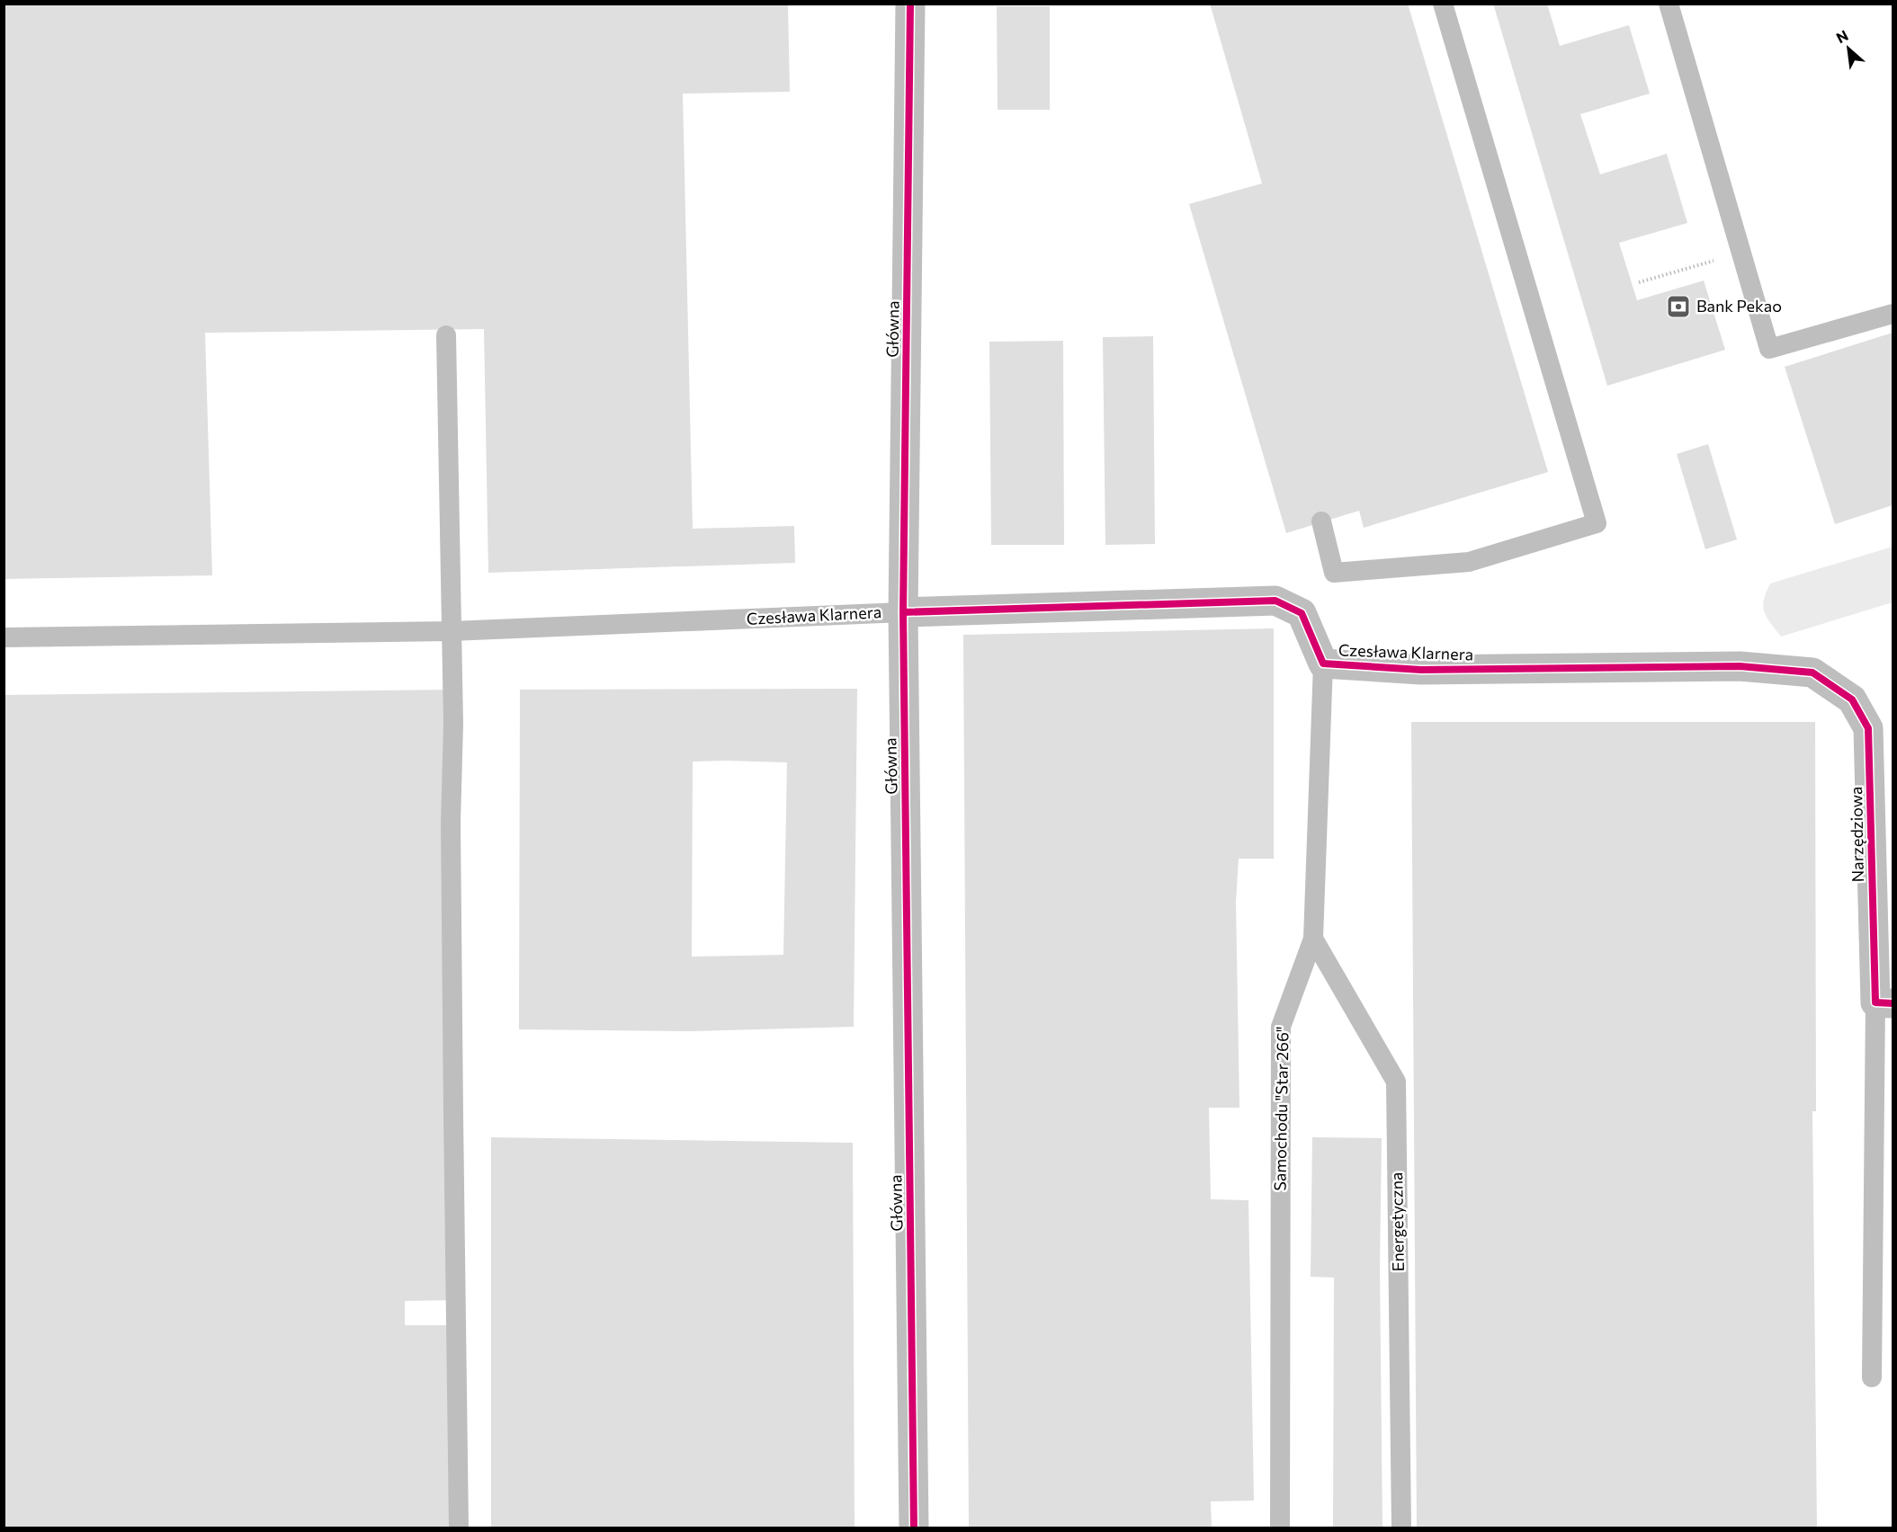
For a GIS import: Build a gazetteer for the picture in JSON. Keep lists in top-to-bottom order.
{
  "streets": {
    "street": ["Główna", "Czesława Klarnera", "Narzędziowa"],
    "lane": ["Samochodu \"Star 266\"", "Energetyczna"]
  },
  "crossings": [
    ["Główna", "Czesława Klarnera"],
    ["Czesława Klarnera", "Narzędziowa"],
    ["Czesława Klarnera", "Samochodu \"Star 266\""],
    ["Samochodu \"Star 266\"", "Energetyczna"]
  ],
  "places": {
    "bank": ["Bank Pekao"]
  },
  "north": "top left"
}
